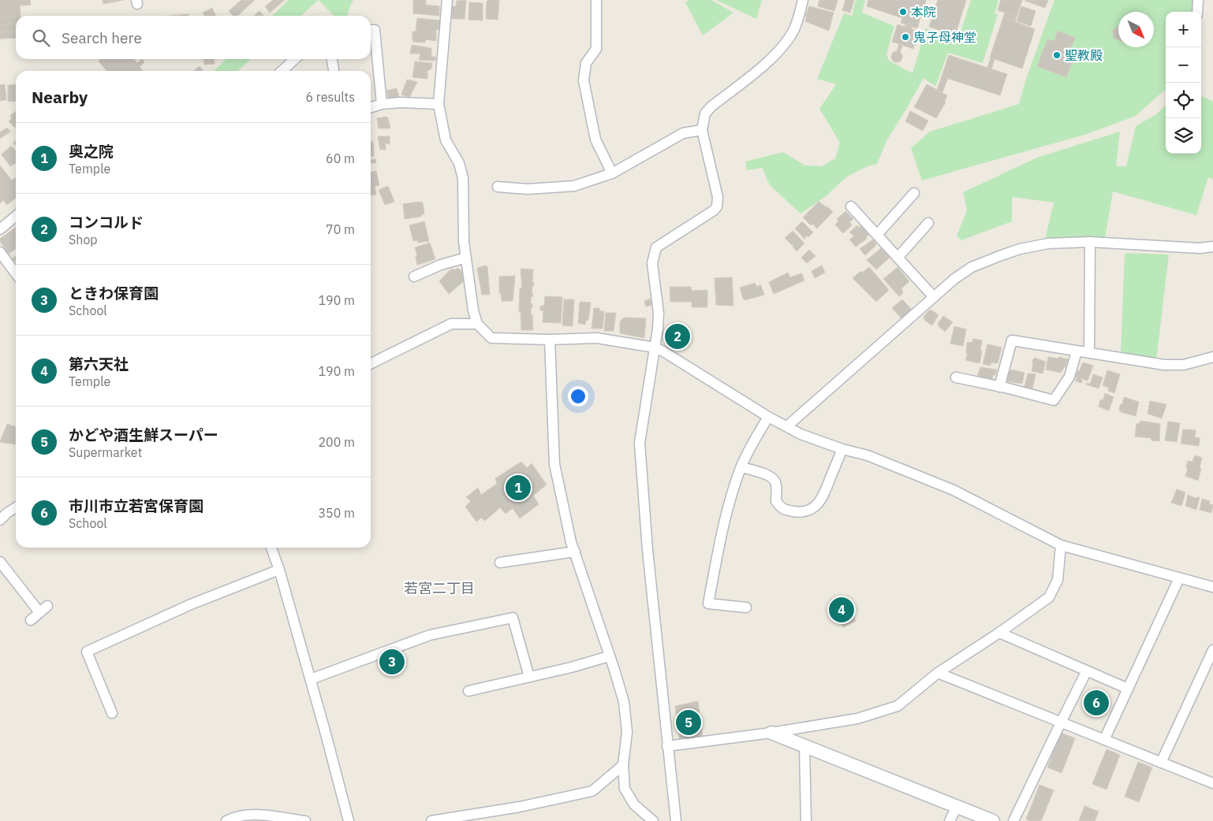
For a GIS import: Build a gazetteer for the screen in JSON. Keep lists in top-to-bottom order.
{
  "districts": ["若宮二丁目"],
  "places": ["本院", "鬼子母神堂", "聖教殿"],
  "north": "bottom right",
  "page": {
    "map_buttons": ["+", "−"],
    "search": "Search here",
    "heading": ["Nearby", "6 results"],
    "list": [
      {
        "mark": "1",
        "name": "奥之院",
        "note": "Temple",
        "value": "60 m"
      },
      {
        "mark": "2",
        "name": "コンコルド",
        "note": "Shop",
        "value": "70 m"
      },
      {
        "mark": "3",
        "name": "ときわ保育園",
        "note": "School",
        "value": "190 m"
      },
      {
        "mark": "4",
        "name": "第六天社",
        "note": "Temple",
        "value": "190 m"
      },
      {
        "mark": "5",
        "name": "かどや酒生鮮スーパー",
        "note": "Supermarket",
        "value": "200 m"
      },
      {
        "mark": "6",
        "name": "市川市立若宮保育園",
        "note": "School",
        "value": "350 m"
      }
    ],
    "pins": [
      "2",
      "1",
      "4",
      "3",
      "6",
      "5"
    ]
  }
}
